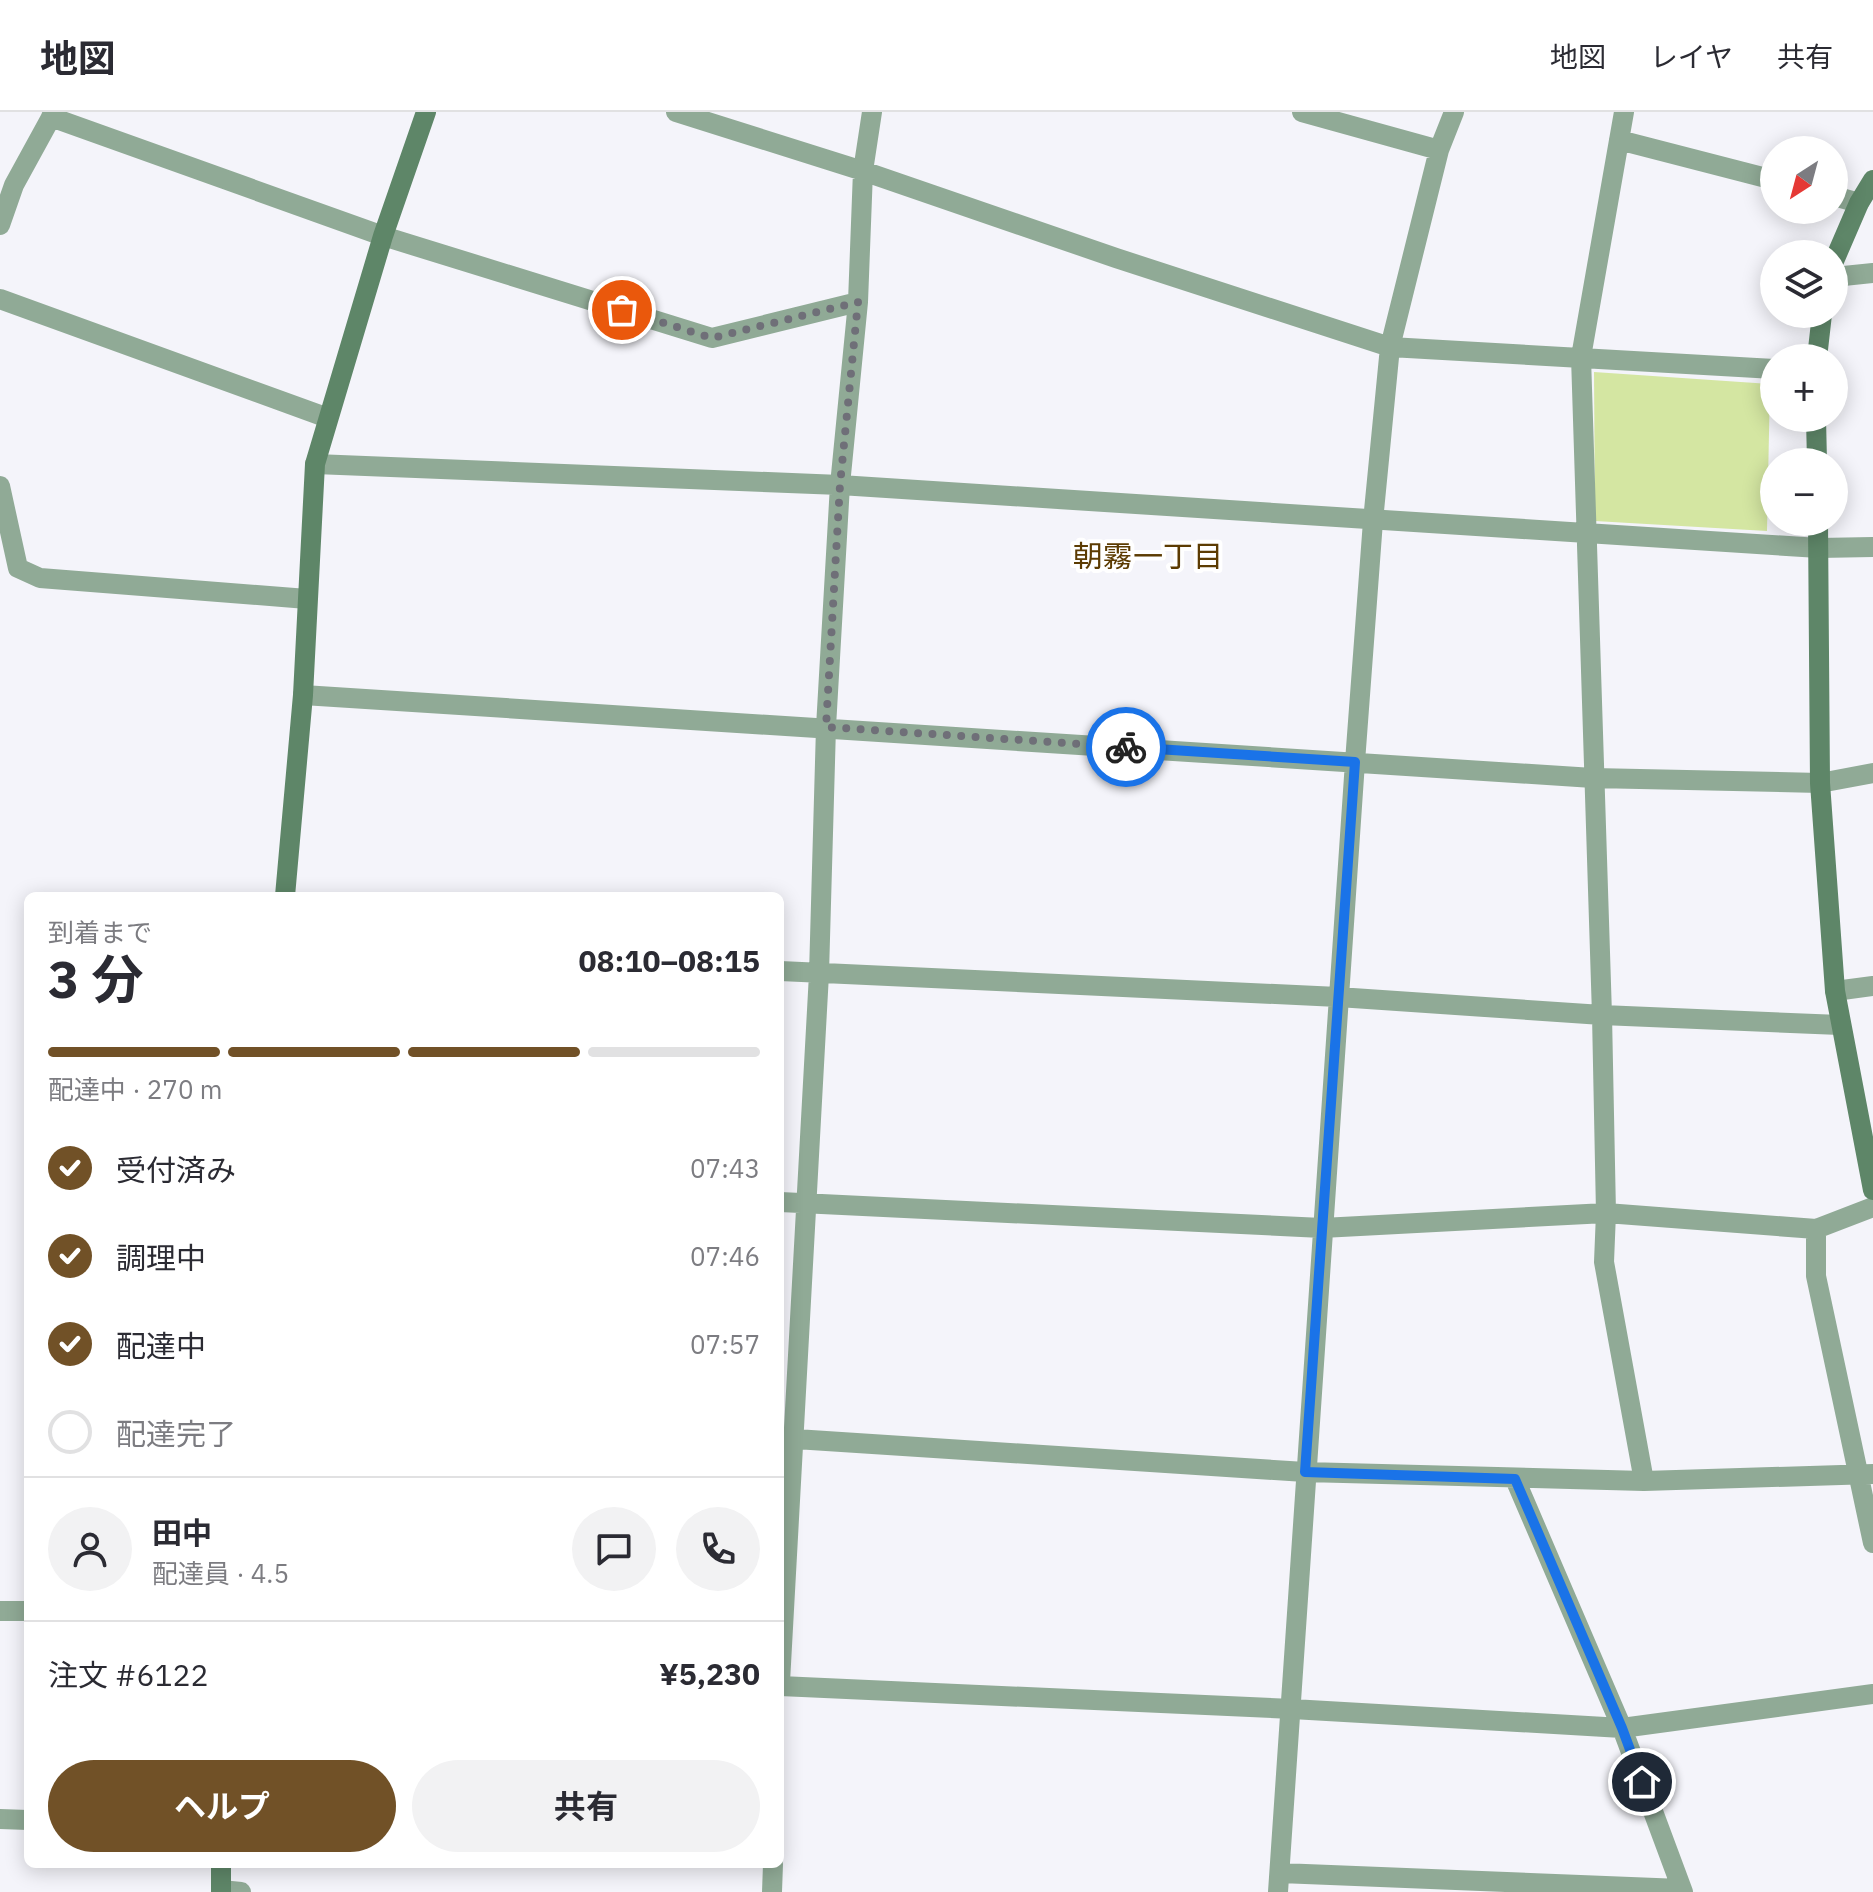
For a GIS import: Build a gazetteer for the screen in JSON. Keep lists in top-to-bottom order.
{
  "districts": ["朝霧一丁目"],
  "north": "bottom left",
  "page": {
    "header": "地図",
    "nav": ["地図", "レイヤ", "共有"],
    "map_buttons": ["+", "−"],
    "heading": ["3 分", "到着まで", "08:10–08:15"],
    "panel": [
      "田中",
      "配達員 · 4.5",
      "注文 #6122",
      "¥5,230"
    ],
    "bar": "配達中 · 270 m",
    "list": [
      ["受付済み", "07:43"],
      ["調理中", "07:46"],
      ["配達中", "07:57"],
      "配達完了"
    ],
    "buttons": ["ヘルプ", "共有"]
  }
}
